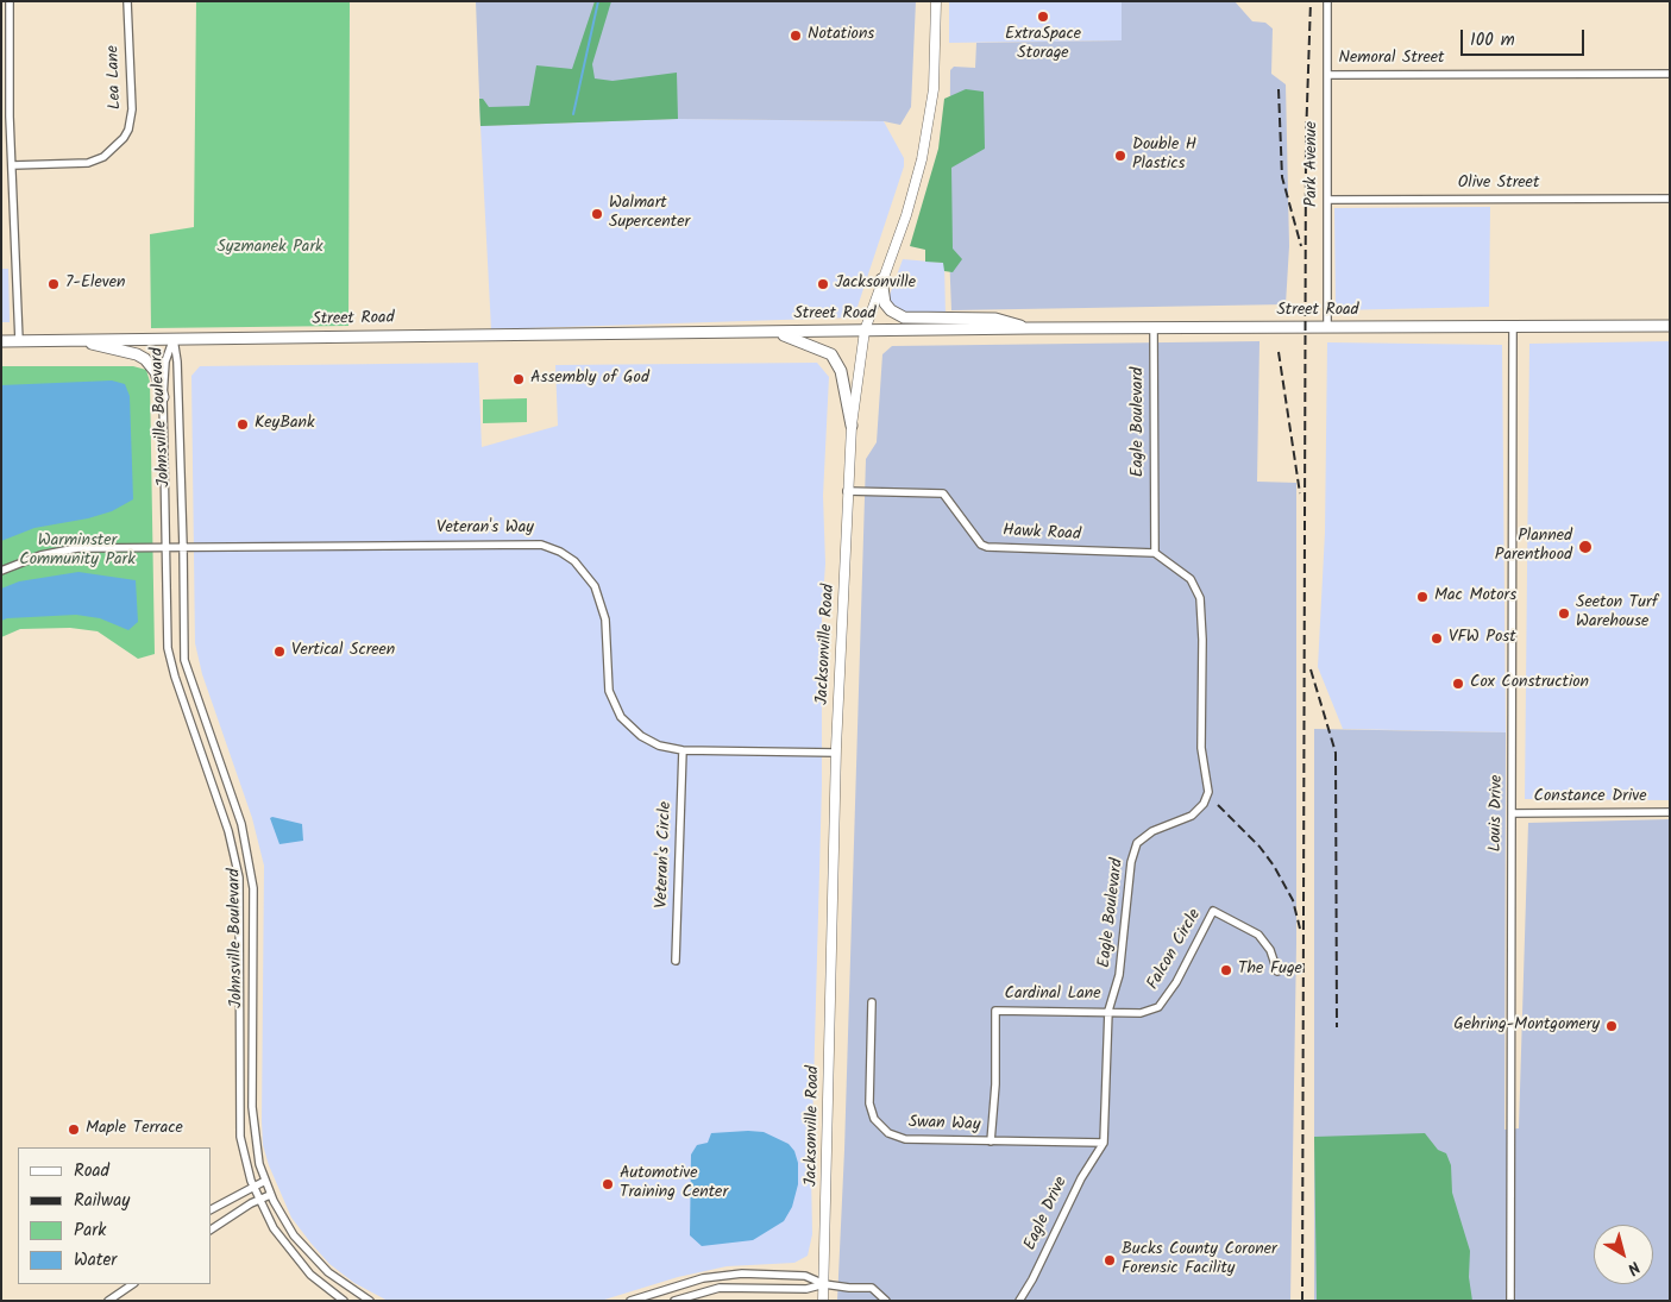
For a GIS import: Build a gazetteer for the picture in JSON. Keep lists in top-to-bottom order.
{
  "streets": {
    "main road": ["Street Road", "Jacksonville Road"],
    "street": [
      "Nemoral Street",
      "Lea Lane",
      "Park Avenue",
      "Olive Street",
      "Johnsville Boulevard",
      "Eagle Boulevard",
      "Veteran's Way",
      "Hawk Road",
      "Constance Drive",
      "Louis Drive",
      "Veteran's Circle",
      "Falcon Circle",
      "Cardinal Lane",
      "Swan Way",
      "Eagle Drive"
    ]
  },
  "crossings": [
    ["Nemoral Street", "Park Avenue"],
    ["Park Avenue", "Olive Street"],
    ["Park Avenue", "Street Road"],
    ["Street Road", "Johnsville Boulevard"],
    ["Street Road", "Eagle Boulevard"],
    ["Street Road", "Jacksonville Road"],
    ["Street Road", "Louis Drive"],
    ["Johnsville Boulevard", "Veteran's Way"],
    ["Eagle Boulevard", "Hawk Road"],
    ["Eagle Boulevard", "Falcon Circle"],
    ["Eagle Boulevard", "Cardinal Lane"],
    ["Eagle Boulevard", "Swan Way"],
    ["Eagle Boulevard", "Eagle Drive"],
    ["Veteran's Way", "Jacksonville Road"],
    ["Veteran's Way", "Veteran's Circle"],
    ["Hawk Road", "Jacksonville Road"],
    ["Constance Drive", "Louis Drive"],
    ["Falcon Circle", "Cardinal Lane"],
    ["Cardinal Lane", "Swan Way"],
    ["Swan Way", "Eagle Drive"]
  ],
  "parks": ["Syzmanek Park", "Warminster Community Park"],
  "places": [
    "ExtraSpace Storage",
    "Notations",
    "Double H Plastics",
    "Walmart Supercenter",
    "7-Eleven",
    "Jacksonville",
    "Assembly of God",
    "KeyBank",
    "Planned Parenthood",
    "Mac Motors",
    "Seeton Turf Warehouse",
    "VFW Post",
    "Vertical Screen",
    "Cox Construction",
    "The Fuge",
    "Gehring-Montgomery",
    "Maple Terrace",
    "Automotive Training Center",
    "Bucks County Coroner Forensic Facility"
  ],
  "legend": [
    "Road",
    "Railway",
    "Park",
    "Water"
  ],
  "scale_bar": "100 m",
  "north": "bottom right"
}
